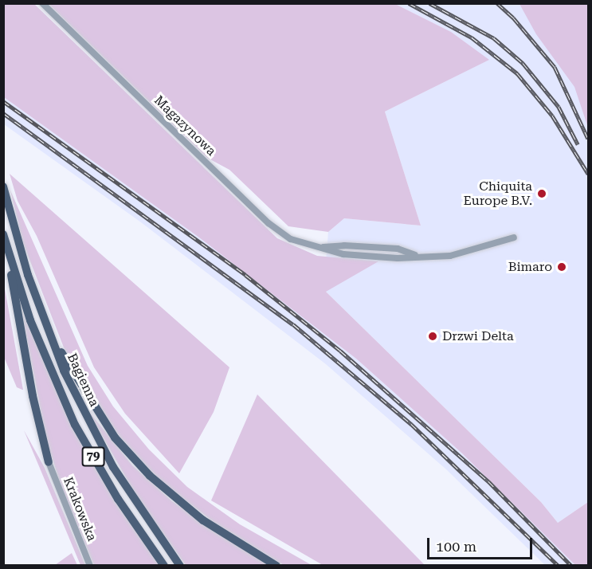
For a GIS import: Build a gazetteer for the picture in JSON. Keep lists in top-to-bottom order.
{
  "streets": {
    "main road": ["Bagienna", "79"],
    "street": ["Magazynowa", "Krakowska"]
  },
  "places": ["Chiquita Europe B.V.", "Bimaro", "Drzwi Delta"],
  "scale_bar": "100 m"
}
